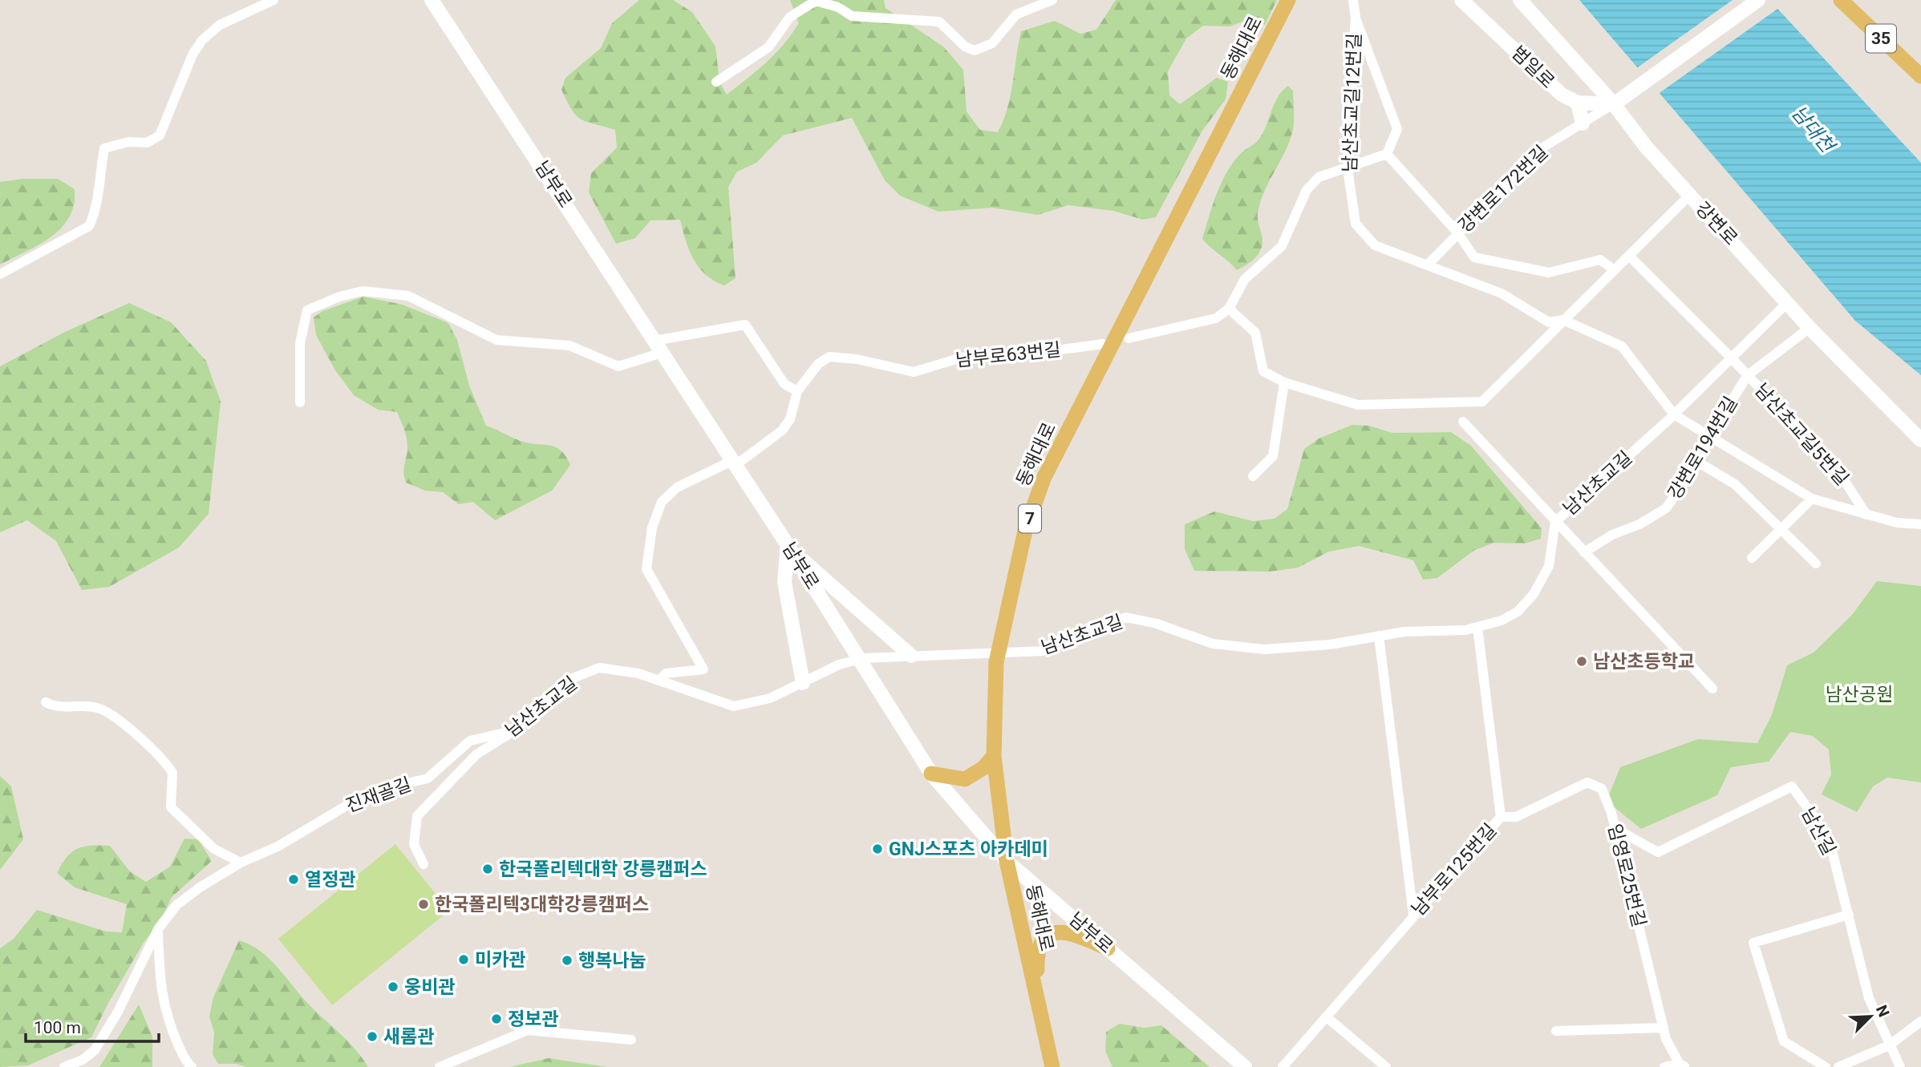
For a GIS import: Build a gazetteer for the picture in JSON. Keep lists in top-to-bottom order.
{
  "streets": {
    "main road": ["35", "동해대로", "7"],
    "street": [
      "범일로",
      "남산초교길12번길",
      "남부로",
      "강변로172번길",
      "강변로",
      "남부로63번길",
      "남산초교길5번길",
      "강변로194번길",
      "남산초교길",
      "진재골길",
      "남산길",
      "남부로125번길",
      "임영로25번길"
    ]
  },
  "crossings": [
    ["동해대로", "남부로"],
    ["남산초교길12번길", "강변로172번길"],
    ["남산초교길12번길", "남산초교길"],
    ["남부로", "남부로63번길"],
    ["강변로172번길", "강변로"],
    ["강변로", "강변로194번길"],
    ["강변로", "남산초교길"],
    ["남부로63번길", "남산초교길"],
    ["남산초교길5번길", "강변로194번길"],
    ["남산초교길5번길", "남산초교길"],
    ["남산초교길", "진재골길"],
    ["남산초교길", "남부로125번길"],
    ["남산길", "임영로25번길"],
    ["남부로125번길", "임영로25번길"]
  ],
  "water": ["남대천"],
  "parks": ["남산공원"],
  "places": [
    "남산초등학교",
    "GNJ스포츠 아카데미",
    "한국폴리텍대학 강릉캠퍼스",
    "열정관",
    "한국폴리텍3대학강릉캠퍼스",
    "미카관",
    "행복나눔",
    "웅비관",
    "정보관",
    "새롬관"
  ],
  "scale_bar": "100 m",
  "north": "top right"
}
